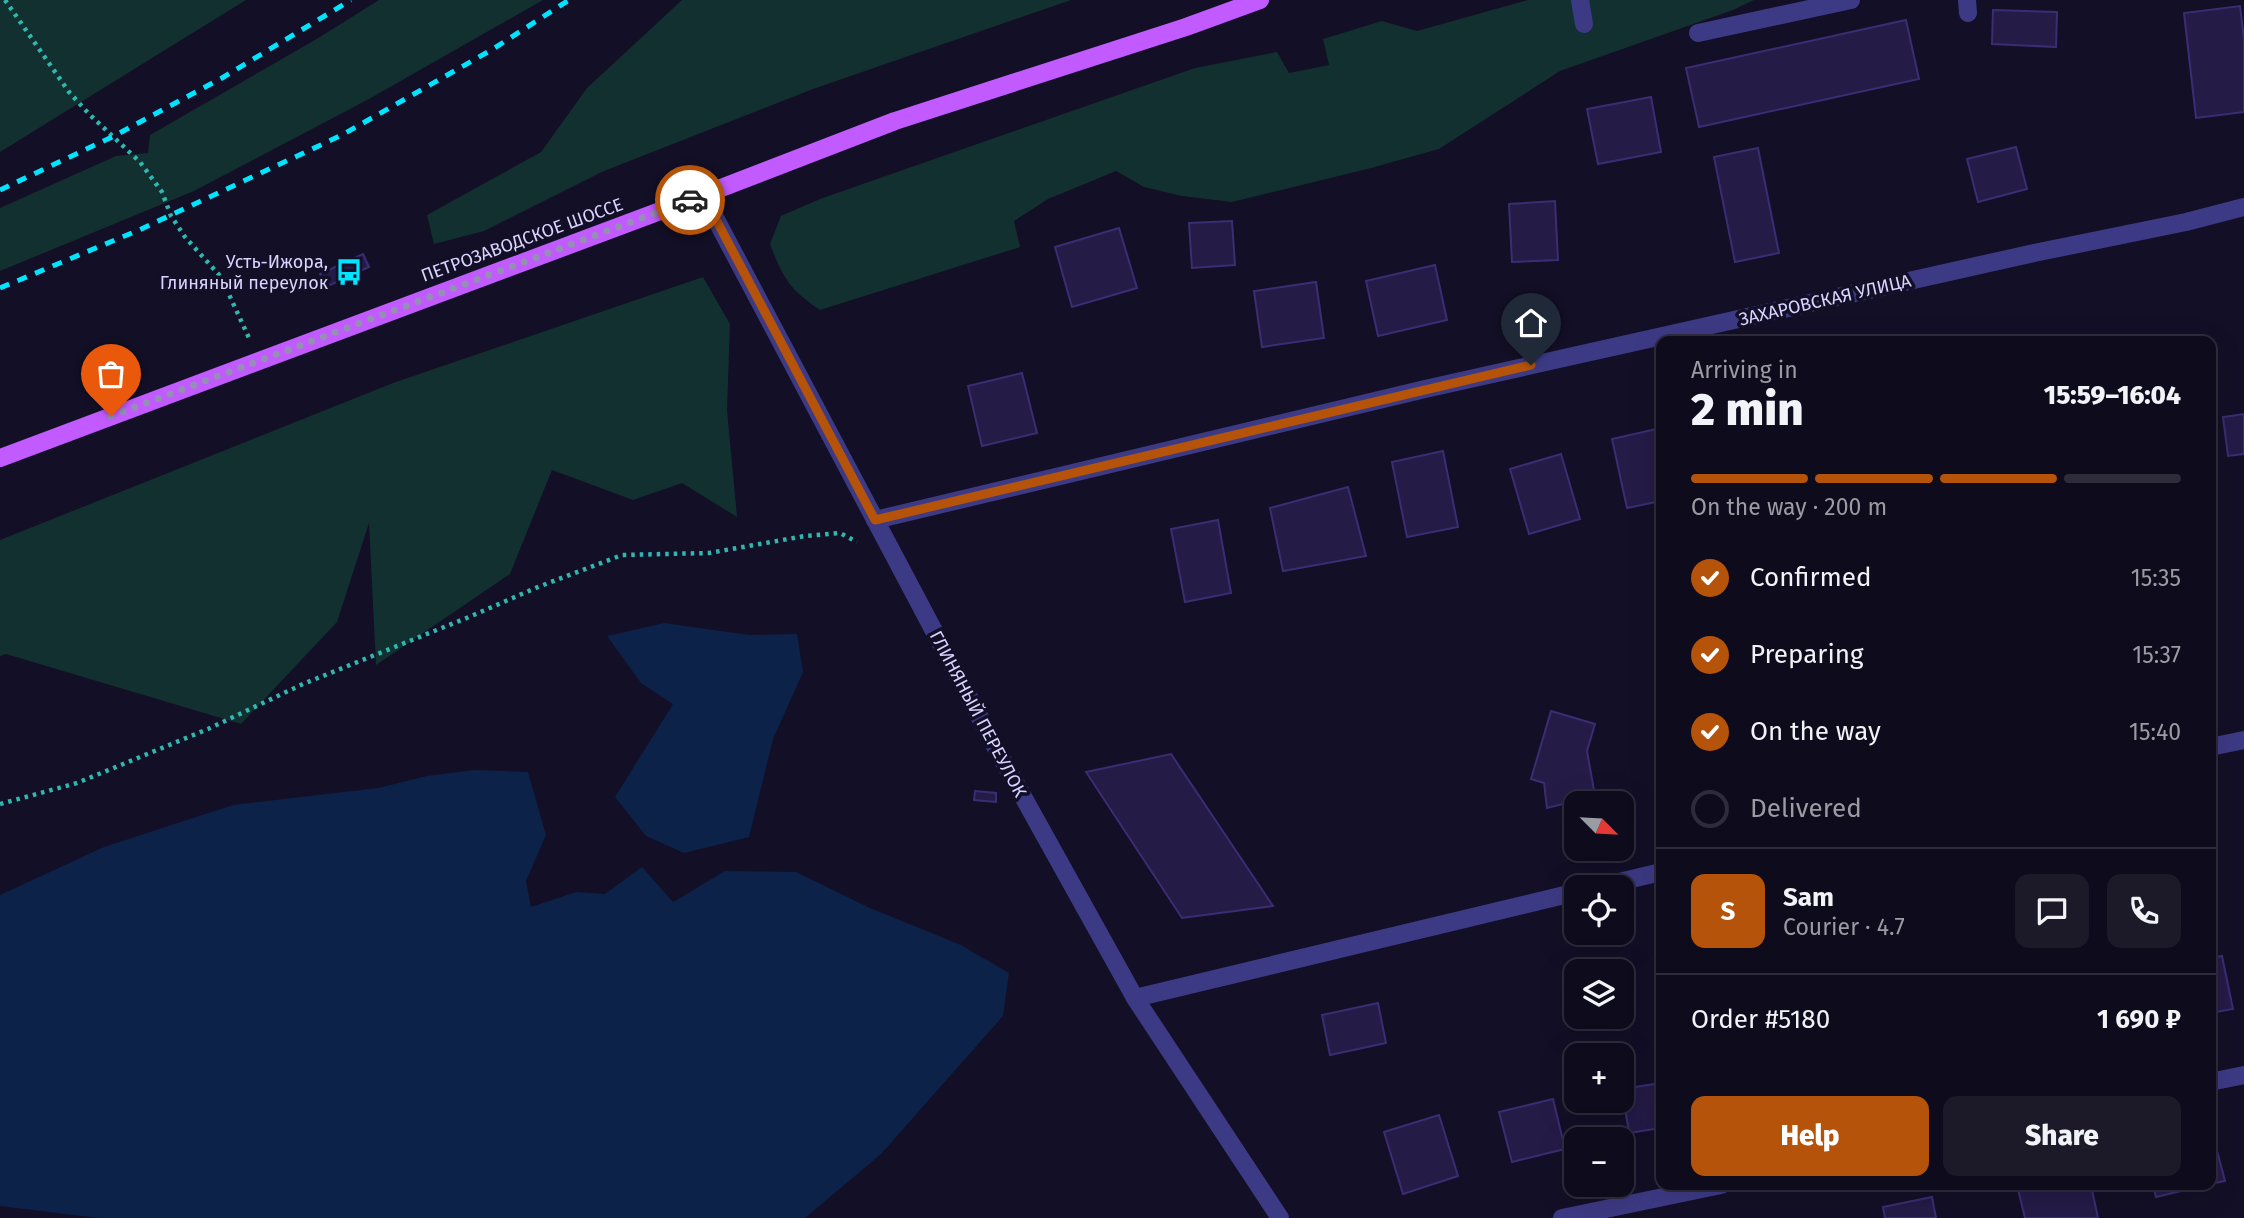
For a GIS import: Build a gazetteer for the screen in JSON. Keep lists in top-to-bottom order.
{
  "streets": {
    "main road": ["ПЕТРОЗАВОДСКОЕ ШОССЕ"],
    "street": ["ЗАХАРОВСКАЯ УЛИЦА", "ГЛИНЯНЫЙ ПЕРЕУЛОК"]
  },
  "crossings": [
    ["ПЕТРОЗАВОДСКОЕ ШОССЕ", "ГЛИНЯНЫЙ ПЕРЕУЛОК"],
    ["ЗАХАРОВСКАЯ УЛИЦА", "ГЛИНЯНЫЙ ПЕРЕУЛОК"]
  ],
  "places": {
    "bus stop": ["Усть-Ижора, Глиняный переулок"]
  },
  "north": "bottom right",
  "page": {
    "heading": ["2 min", "Arriving in", "15:59–16:04"],
    "panel": [
      "Sam",
      "Courier · 4.7",
      "Order #5180",
      "1 690 ₽"
    ],
    "bar": "On the way · 200 m",
    "list": [
      ["Confirmed", "15:35"],
      ["Preparing", "15:37"],
      ["On the way", "15:40"],
      "Delivered"
    ],
    "map_buttons": ["+", "−"],
    "round": "S",
    "buttons": ["Help", "Share"]
  }
}
